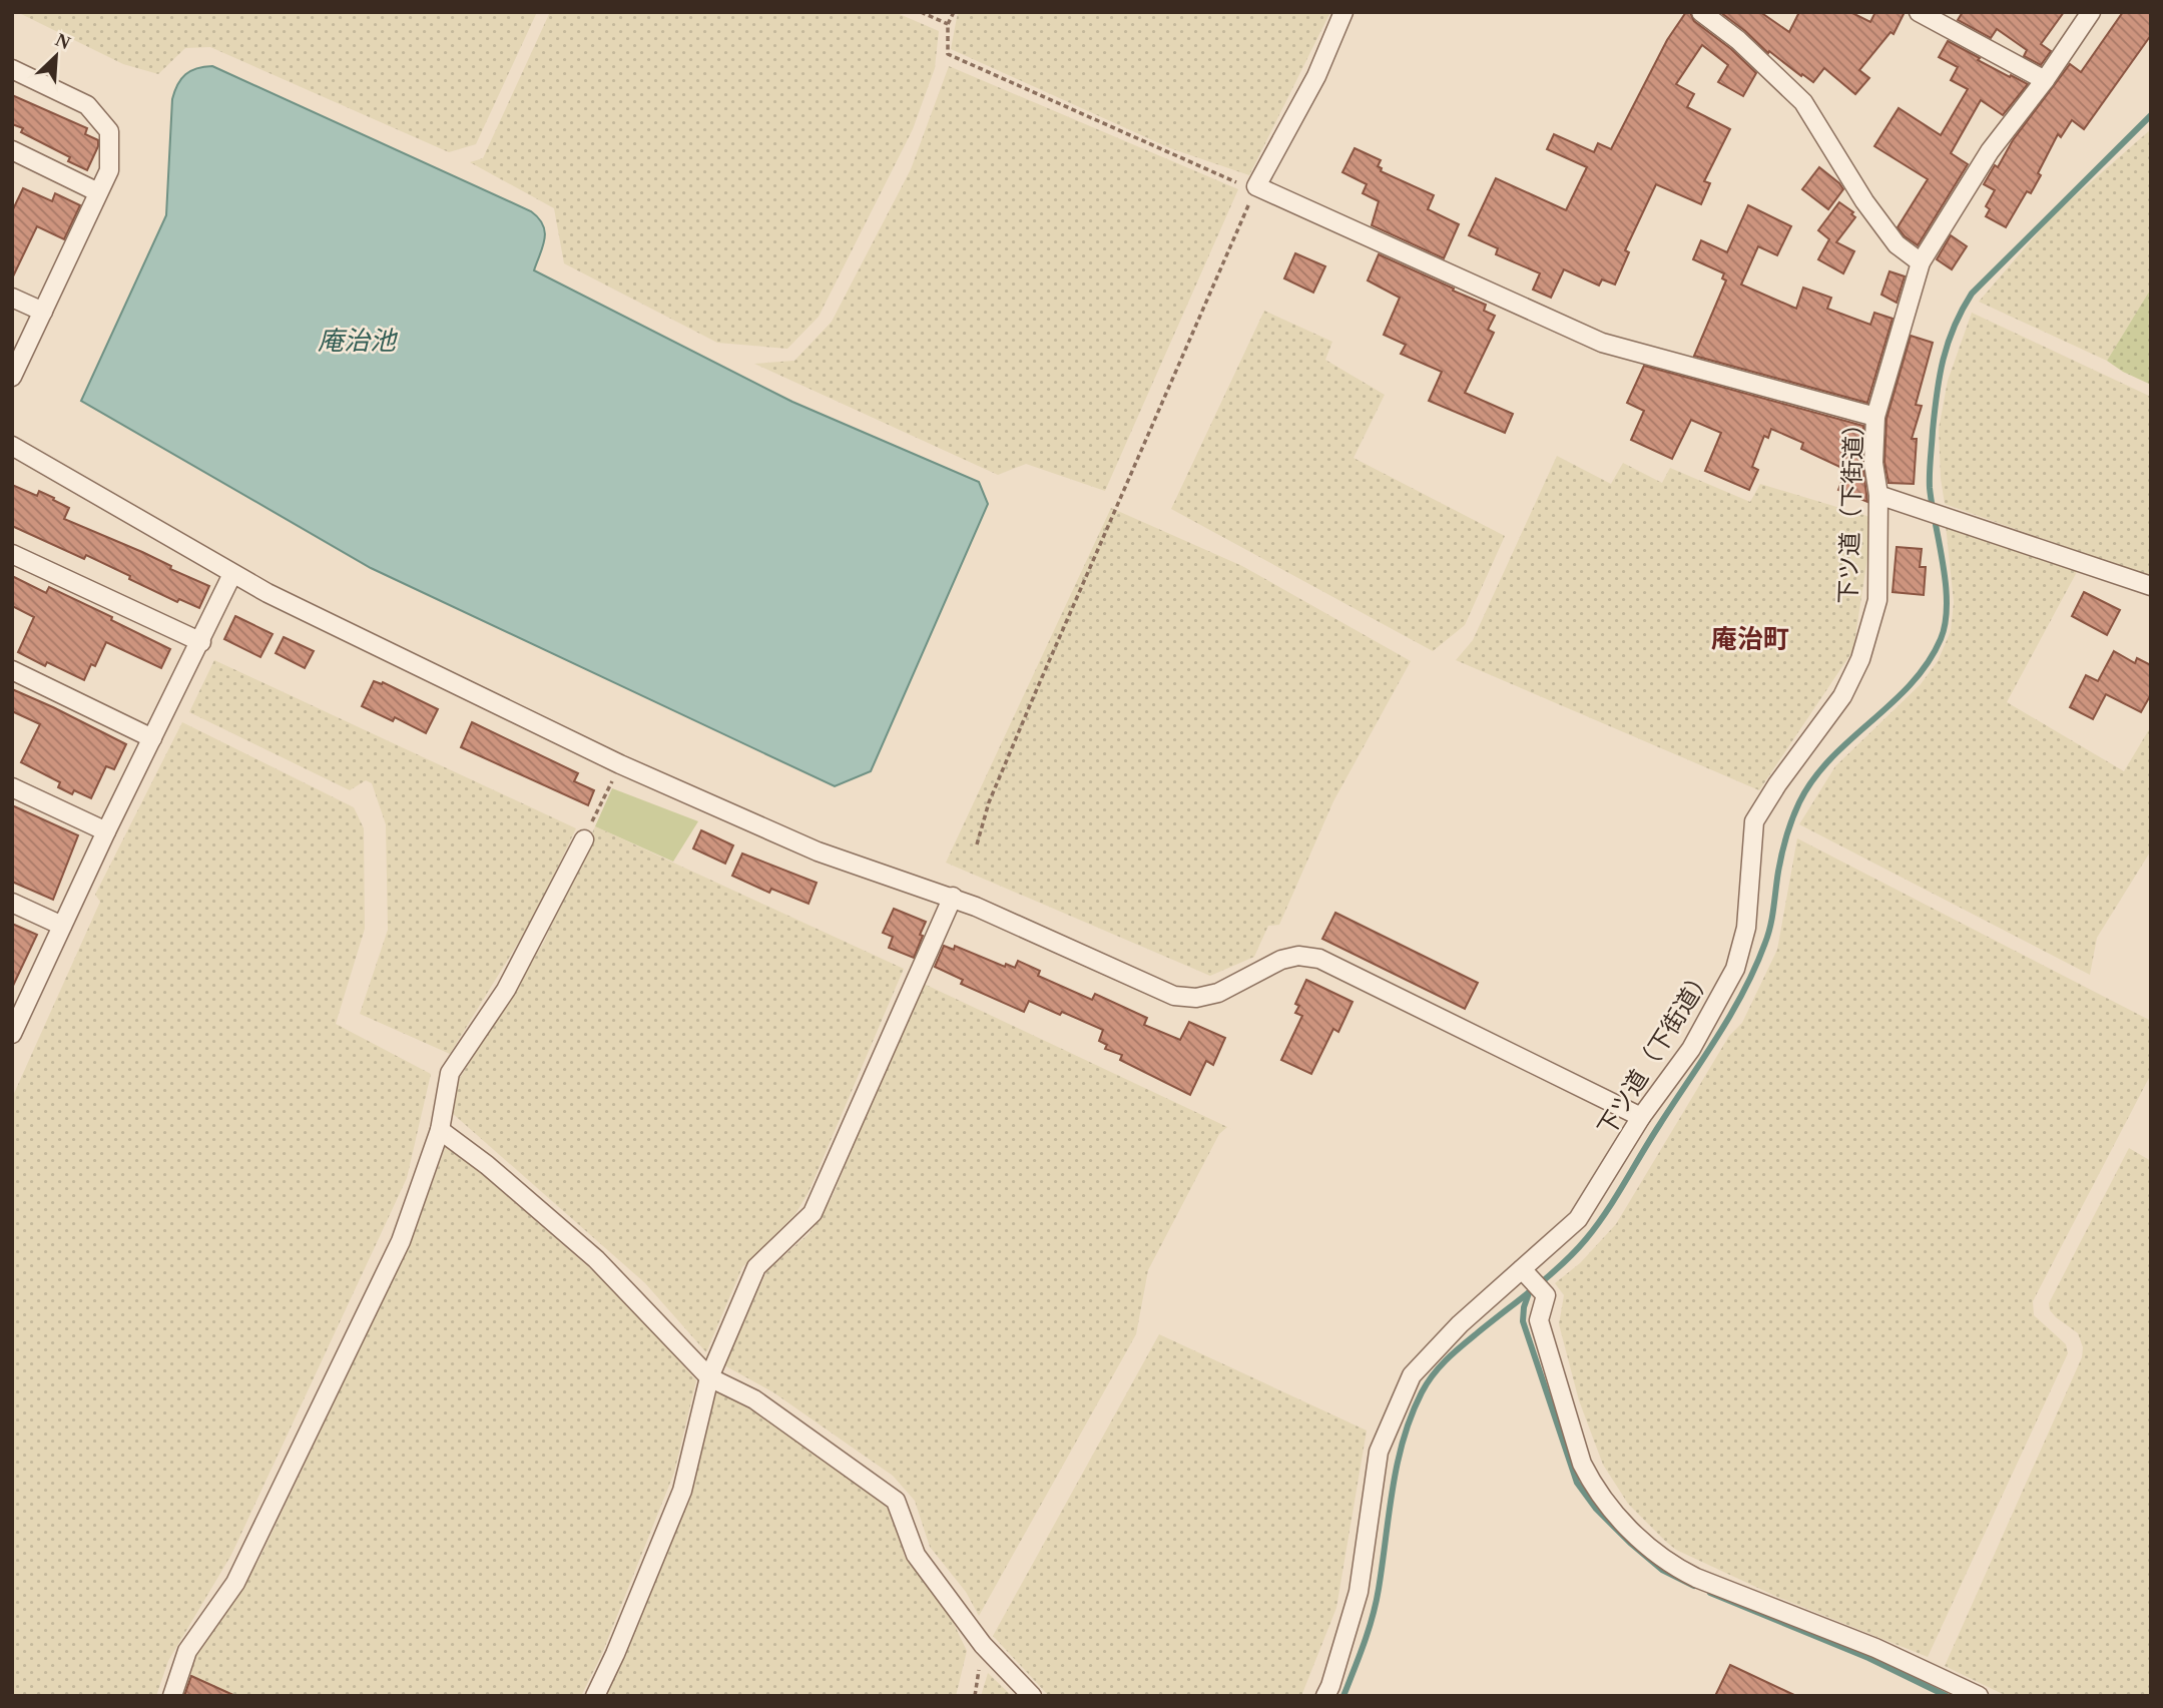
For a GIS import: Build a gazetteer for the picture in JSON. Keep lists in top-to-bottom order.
{
  "streets": {
    "street": ["下ツ道（下街道）"]
  },
  "districts": ["庵治町"],
  "water": ["庵治池"],
  "north": "top right"
}
